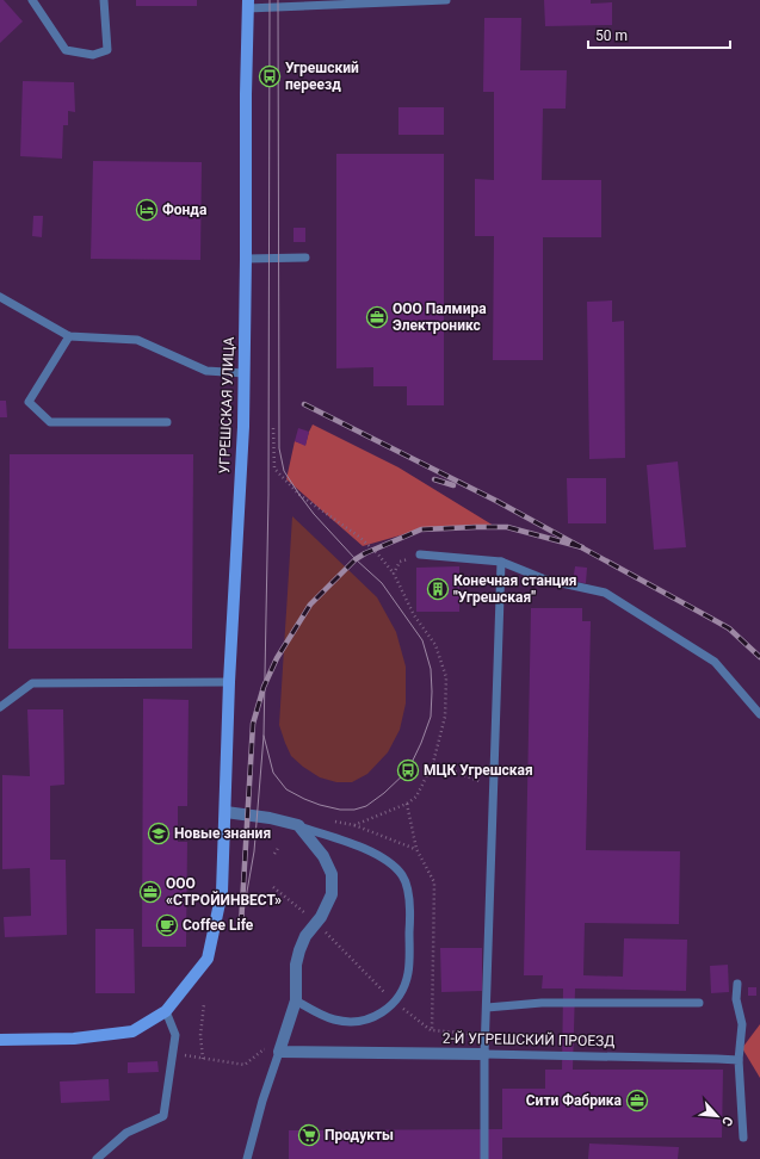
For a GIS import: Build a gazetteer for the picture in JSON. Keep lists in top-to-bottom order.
{
  "streets": {
    "street": ["УГРЕШСКАЯ УЛИЦА", "2-Й УГРЕШСКИЙ ПРОЕЗД"]
  },
  "places": {
    "bus stop": ["Угрешский переезд", "МЦК Угрешская"],
    "hotel": ["Фонда"],
    "office": ["ООО Палмира Электроникс", "ООО «СТРОЙИНВЕСТ»", "Сити Фабрика"],
    "building": ["Конечная станция \"Угрешская\""],
    "school or university": ["Новые знания"],
    "cafe": ["Coffee Life"],
    "supermarket": ["Продукты"]
  },
  "scale_bar": "50 m",
  "north": "bottom right"
}
